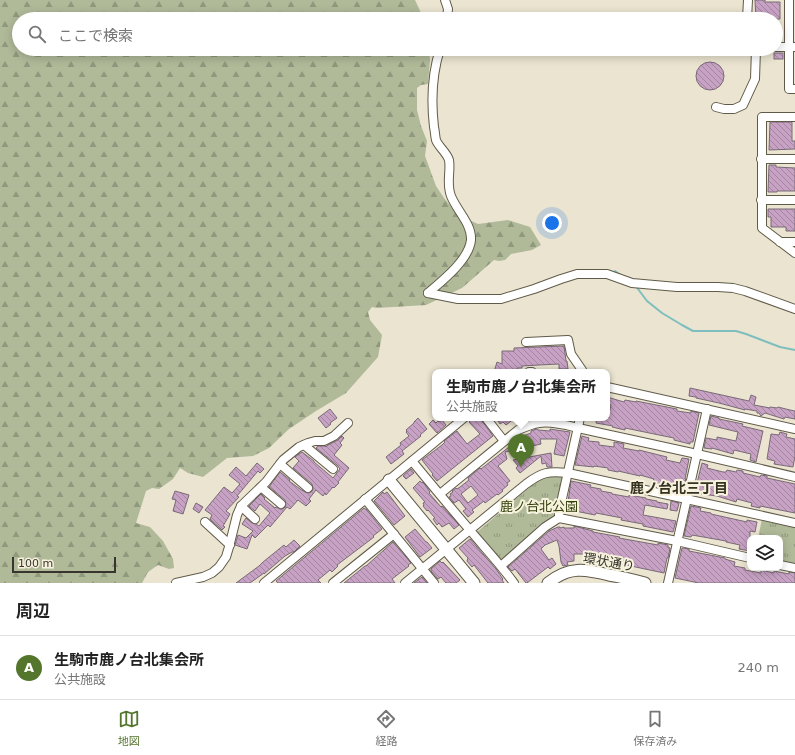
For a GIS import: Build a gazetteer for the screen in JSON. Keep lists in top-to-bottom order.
{
  "streets": {
    "street": ["環状通り"]
  },
  "districts": ["鹿ノ台北三丁目"],
  "parks": ["鹿ノ台北公園"],
  "scale_bar": "100 m",
  "page": {
    "search": "ここで検索",
    "popup": ["生駒市鹿ノ台北集会所", "公共施設"],
    "pins": "A",
    "scale": "100 m",
    "heading": "周辺",
    "list": [
      {
        "mark": "A",
        "name": "生駒市鹿ノ台北集会所",
        "note": "公共施設",
        "value": "240 m"
      }
    ],
    "nav": ["地図", "経路", "保存済み"]
  }
}
